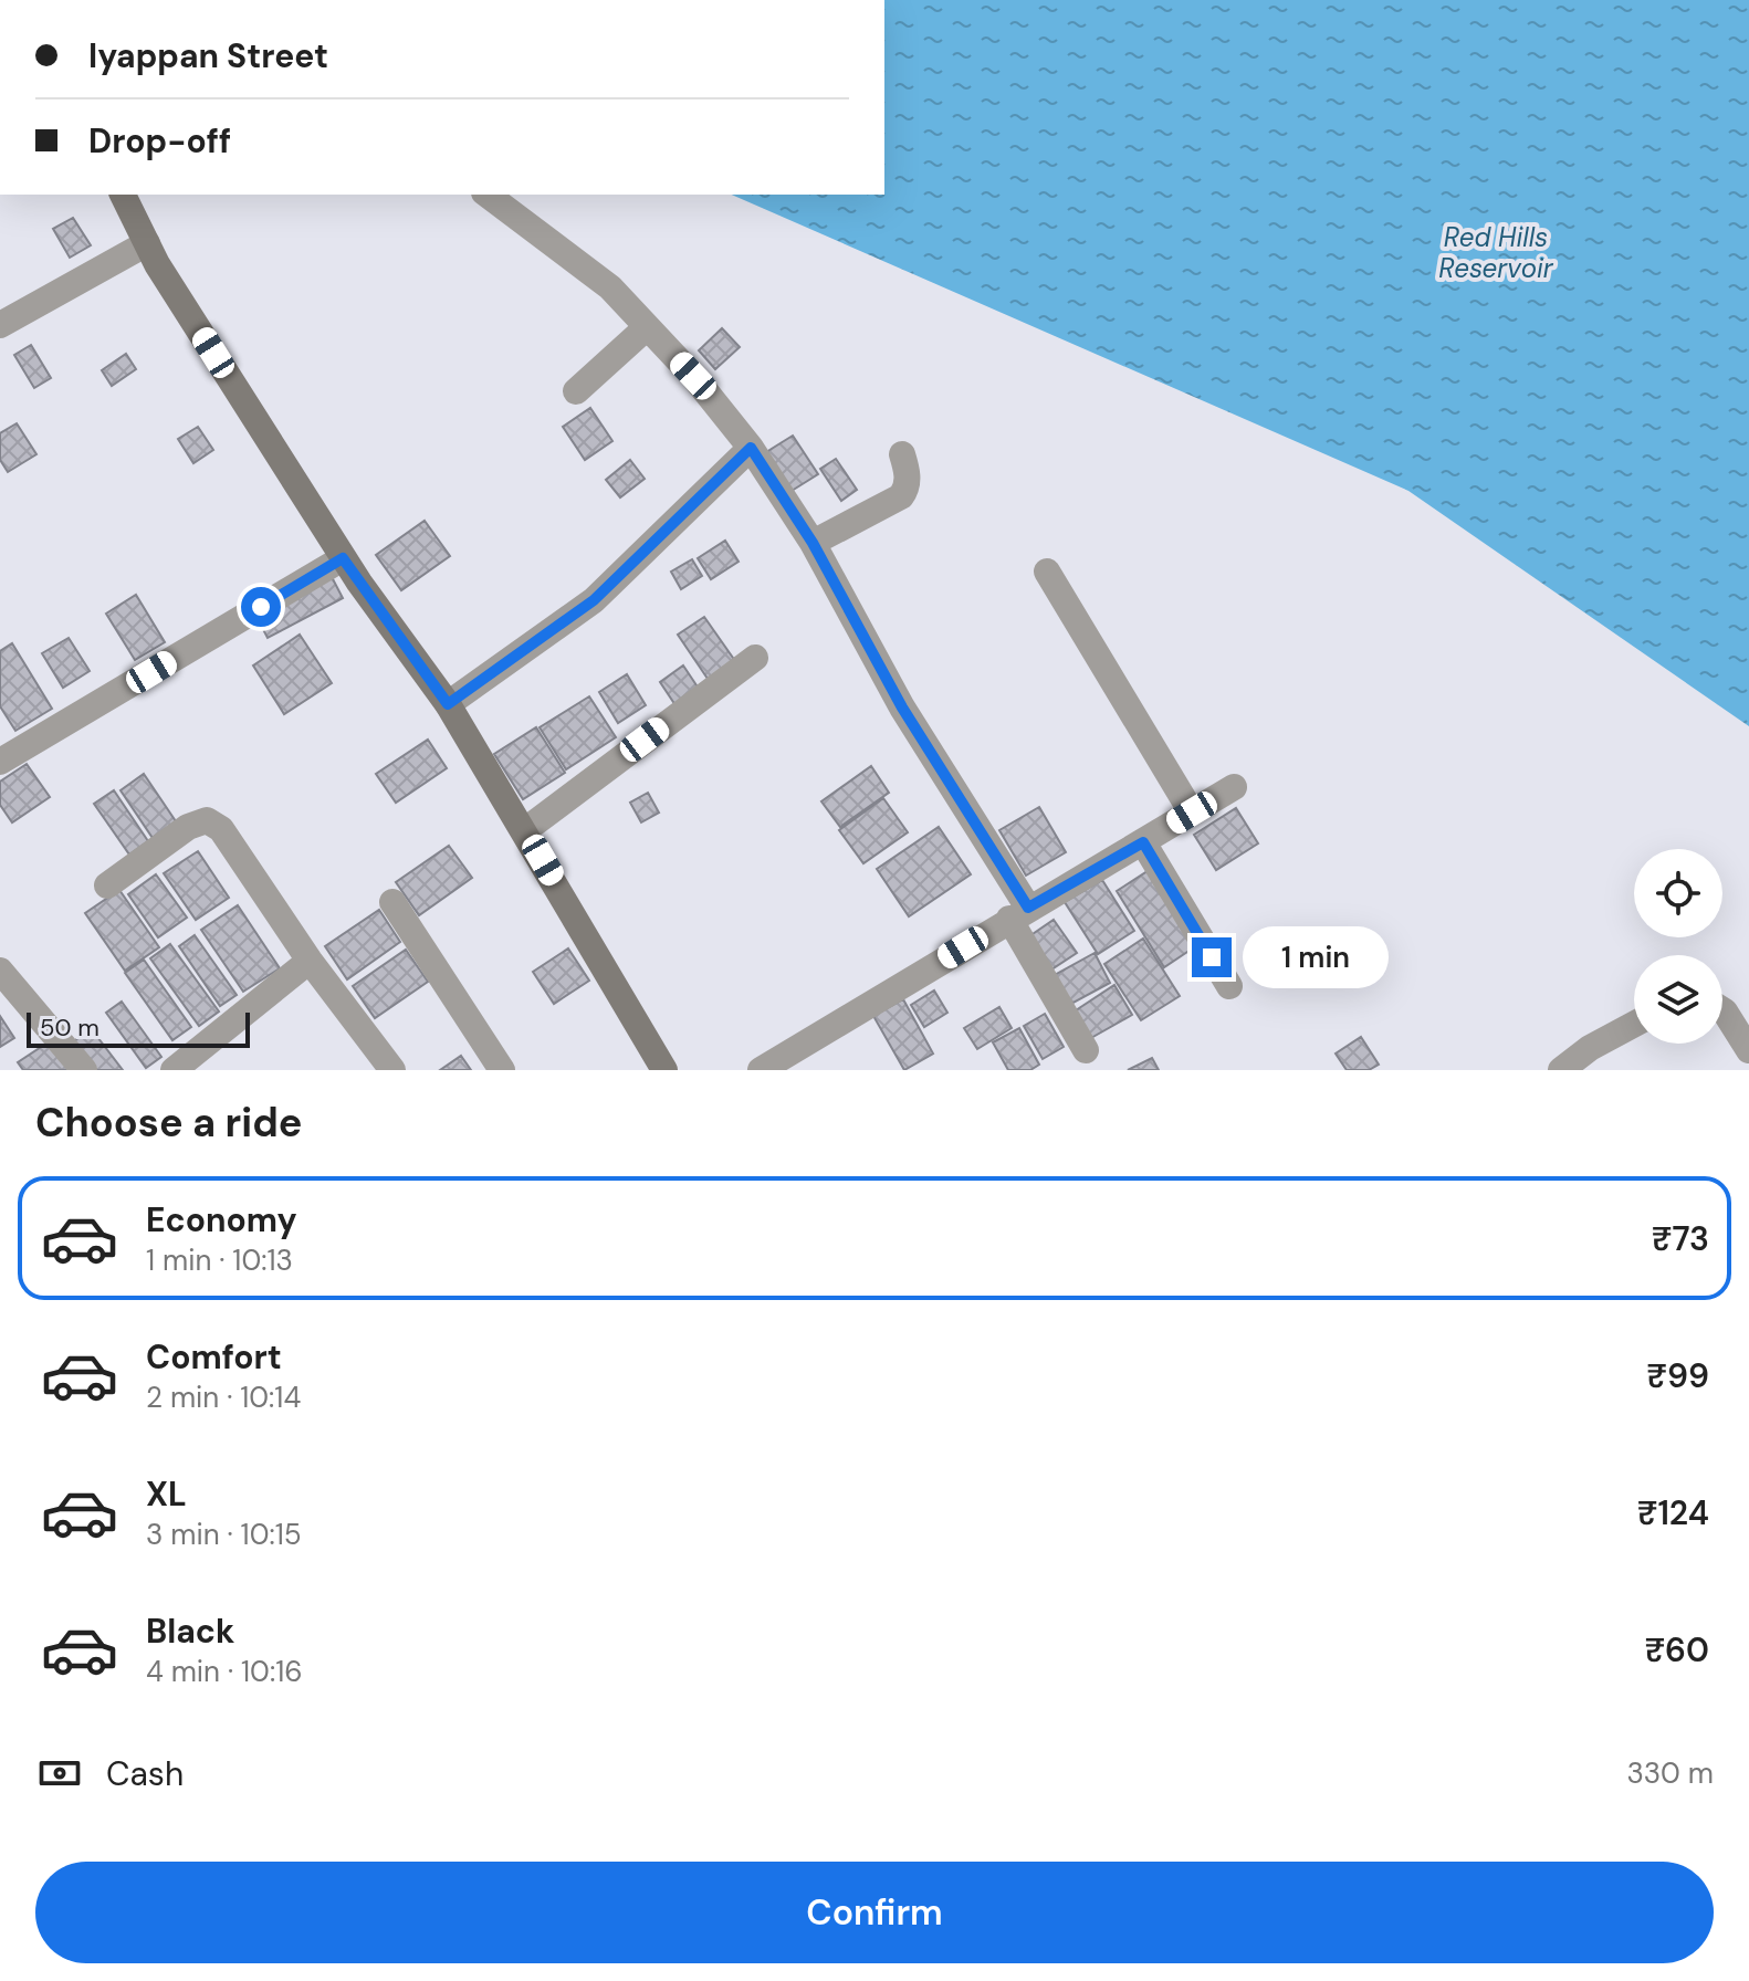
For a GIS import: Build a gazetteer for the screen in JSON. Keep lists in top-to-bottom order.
{
  "water": ["Red Hills Reservoir"],
  "scale_bar": "50 m",
  "page": {
    "banner": ["Iyappan Street", "Drop-off"],
    "bubble": "1 min",
    "scale": "50 m",
    "heading": "Choose a ride",
    "list": [
      {
        "name": "Economy",
        "note": "1 min · 10:13",
        "value": "₹73"
      },
      {
        "name": "Comfort",
        "note": "2 min · 10:14",
        "value": "₹99"
      },
      {
        "name": "XL",
        "note": "3 min · 10:15",
        "value": "₹124"
      },
      {
        "name": "Black",
        "note": "4 min · 10:16",
        "value": "₹60"
      }
    ],
    "pay": ["Cash", "330 m"],
    "buttons": "Confirm"
  }
}
